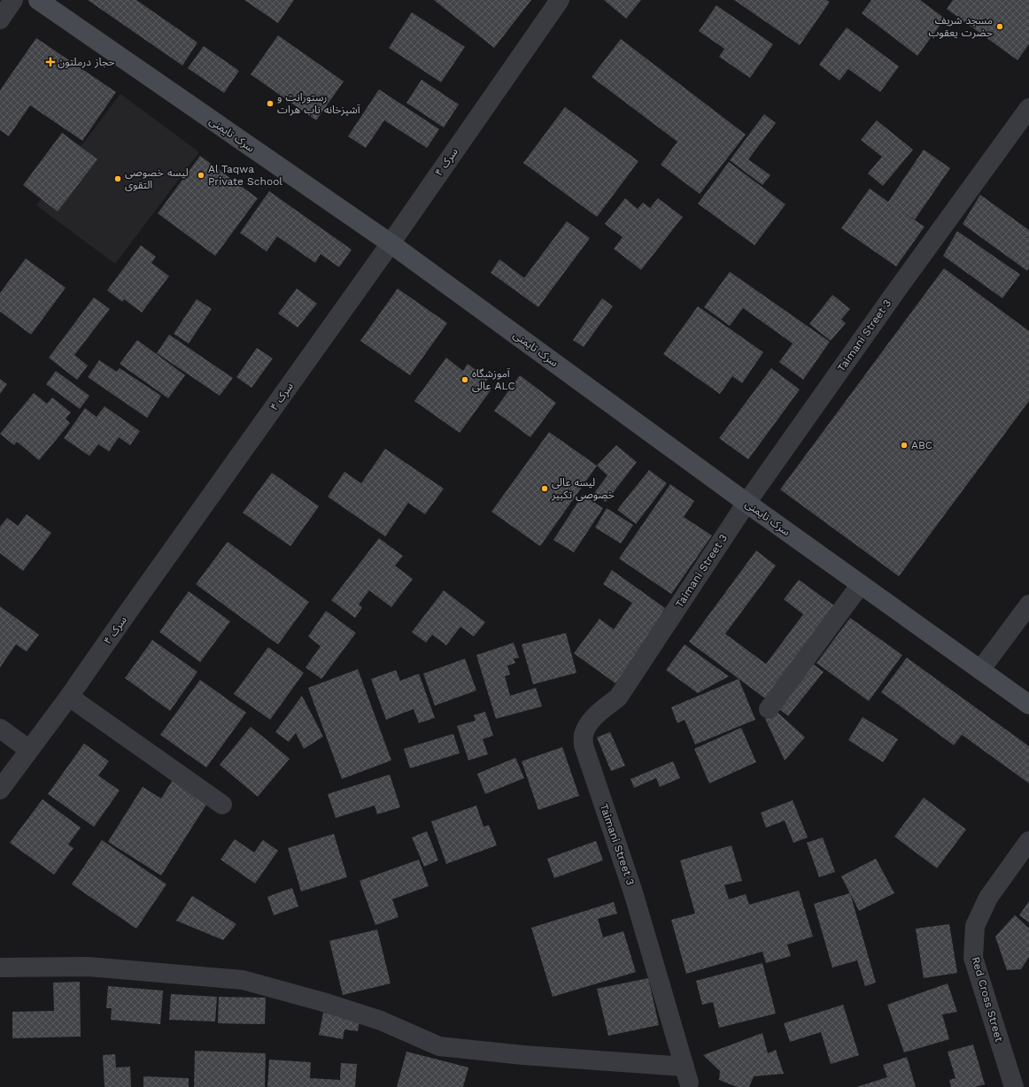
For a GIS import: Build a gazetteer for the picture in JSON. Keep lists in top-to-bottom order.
{
  "streets": {
    "main road": ["سرک تایمنی"],
    "street": ["سرک ۴", "Taimani Street 3", "Red Cross Street"]
  },
  "crossings": [
    ["سرک تایمنی", "سرک ۴"],
    ["سرک تایمنی", "Taimani Street 3"]
  ],
  "places": {
    "other": [
      "مسجد شریف حضرت یعقوب",
      "رستورانت و آشپزخانه ناب هرات",
      "Al Taqwa Private School",
      "لیسه خصوصی التقوی",
      "آموزشگاه عالی ALC",
      "ABC",
      "لیسه عالی خصوصی تکبیر"
    ],
    "health": ["حجاز درملتون"]
  }
}
